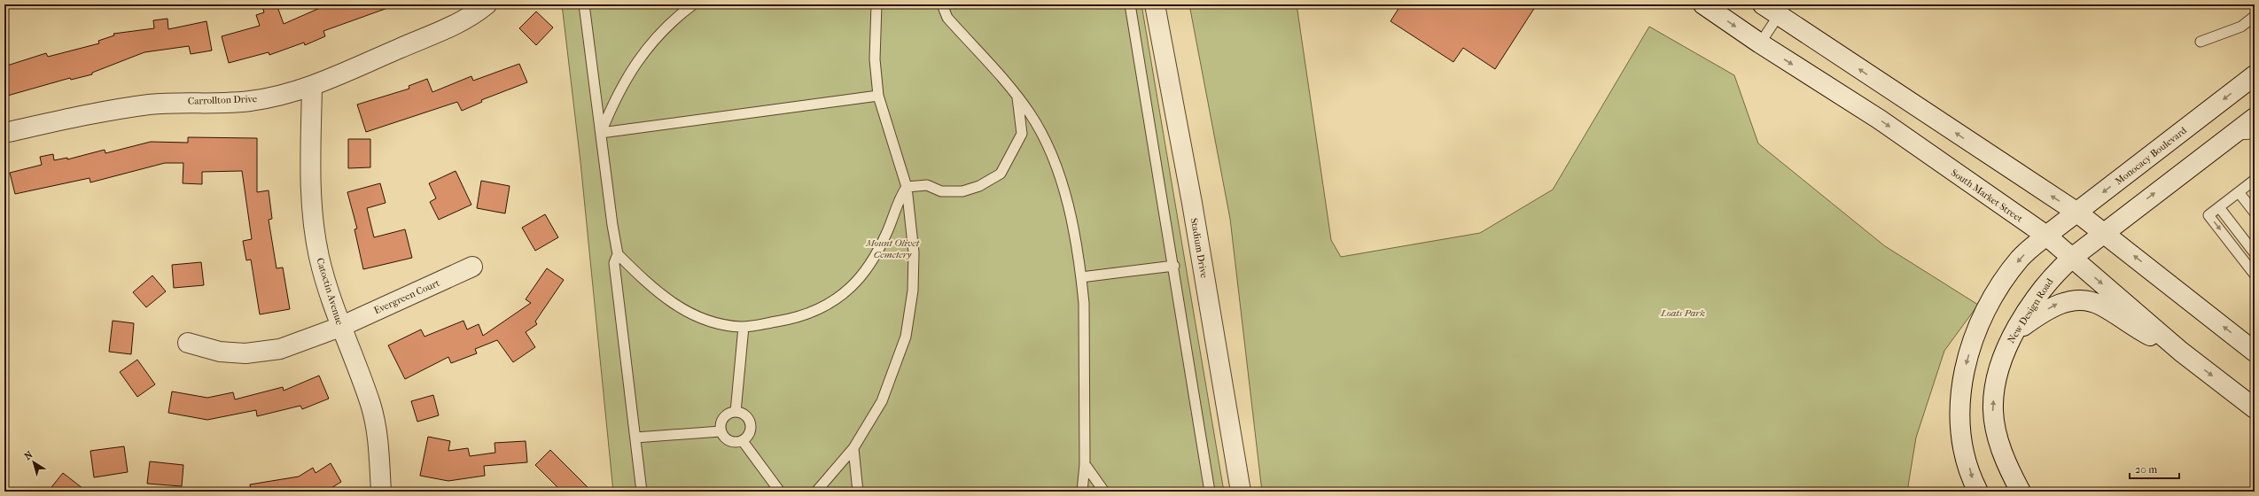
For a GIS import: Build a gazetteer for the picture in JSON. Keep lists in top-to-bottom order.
{
  "streets": {
    "main road": [
      "Carrollton Drive",
      "Monocacy Boulevard",
      "South Market Street",
      "Stadium Drive",
      "Catoctin Avenue",
      "Evergreen Court",
      "New Design Road"
    ]
  },
  "crossings": [
    ["Carrollton Drive", "Catoctin Avenue"],
    ["Monocacy Boulevard", "South Market Street"],
    ["South Market Street", "New Design Road"],
    ["Catoctin Avenue", "Evergreen Court"]
  ],
  "one_way": ["New Design Road"],
  "parks": ["Mount Olivet Cemetery", "Loats Park"],
  "scale_bar": "20 m",
  "north": "top left"
}
